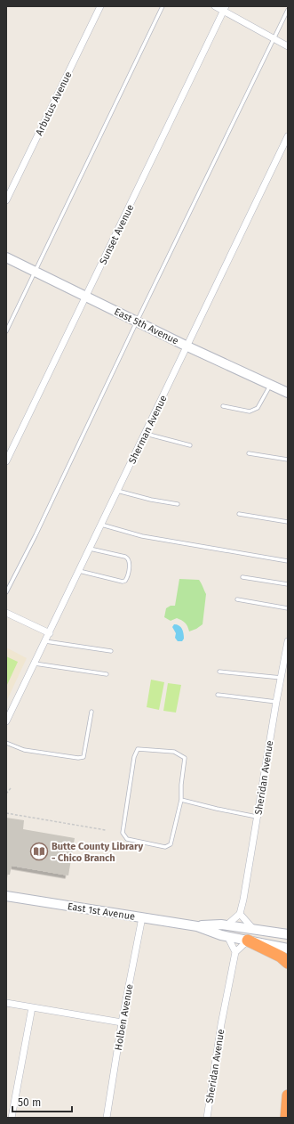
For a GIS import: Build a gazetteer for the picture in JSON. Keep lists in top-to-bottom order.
{
  "streets": {
    "street": [
      "Arbutus Avenue",
      "Sunset Avenue",
      "East 5th Avenue",
      "Sherman Avenue",
      "Sheridan Avenue",
      "East 1st Avenue",
      "Holben Avenue"
    ]
  },
  "crossings": [
    ["Sunset Avenue", "East 5th Avenue"],
    ["East 5th Avenue", "Sherman Avenue"],
    ["East 1st Avenue", "Holben Avenue"]
  ],
  "places": {
    "library": ["Butte County Library - Chico Branch"]
  },
  "scale_bar": "50 m"
}
